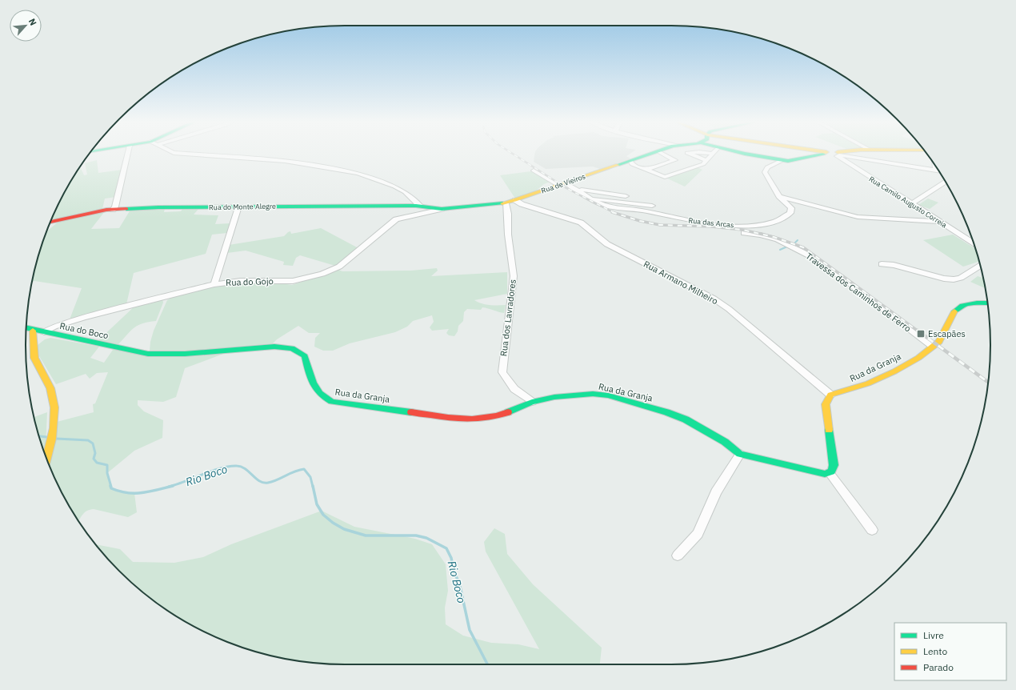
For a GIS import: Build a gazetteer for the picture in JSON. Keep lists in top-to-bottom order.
{
  "streets": {
    "street": [
      "Rua de Vieiros",
      "Rua Camilo Augusto Correia",
      "Rua do Monte Alegre",
      "Rua das Arcas",
      "Rua do Gojo",
      "Rua Armano Milheiro",
      "Travessa dos Caminhos de Ferro",
      "Rua dos Lavradores",
      "Rua do Boco",
      "Rua da Granja"
    ]
  },
  "crossings": [
    ["Rua de Vieiros", "Rua do Monte Alegre"],
    ["Rua de Vieiros", "Rua das Arcas"],
    ["Rua de Vieiros", "Rua do Gojo"],
    ["Rua de Vieiros", "Rua Armano Milheiro"],
    ["Rua de Vieiros", "Rua dos Lavradores"],
    ["Rua do Monte Alegre", "Rua do Gojo"],
    ["Rua do Gojo", "Rua do Boco"],
    ["Rua Armano Milheiro", "Rua da Granja"],
    ["Travessa dos Caminhos de Ferro", "Rua da Granja"],
    ["Rua dos Lavradores", "Rua da Granja"],
    ["Rua do Boco", "Rua da Granja"]
  ],
  "water": ["Rio Boco"],
  "places": {
    "transit": ["Escapães"]
  },
  "legend": ["Livre", "Lento", "Parado"],
  "north": "top right"
}
